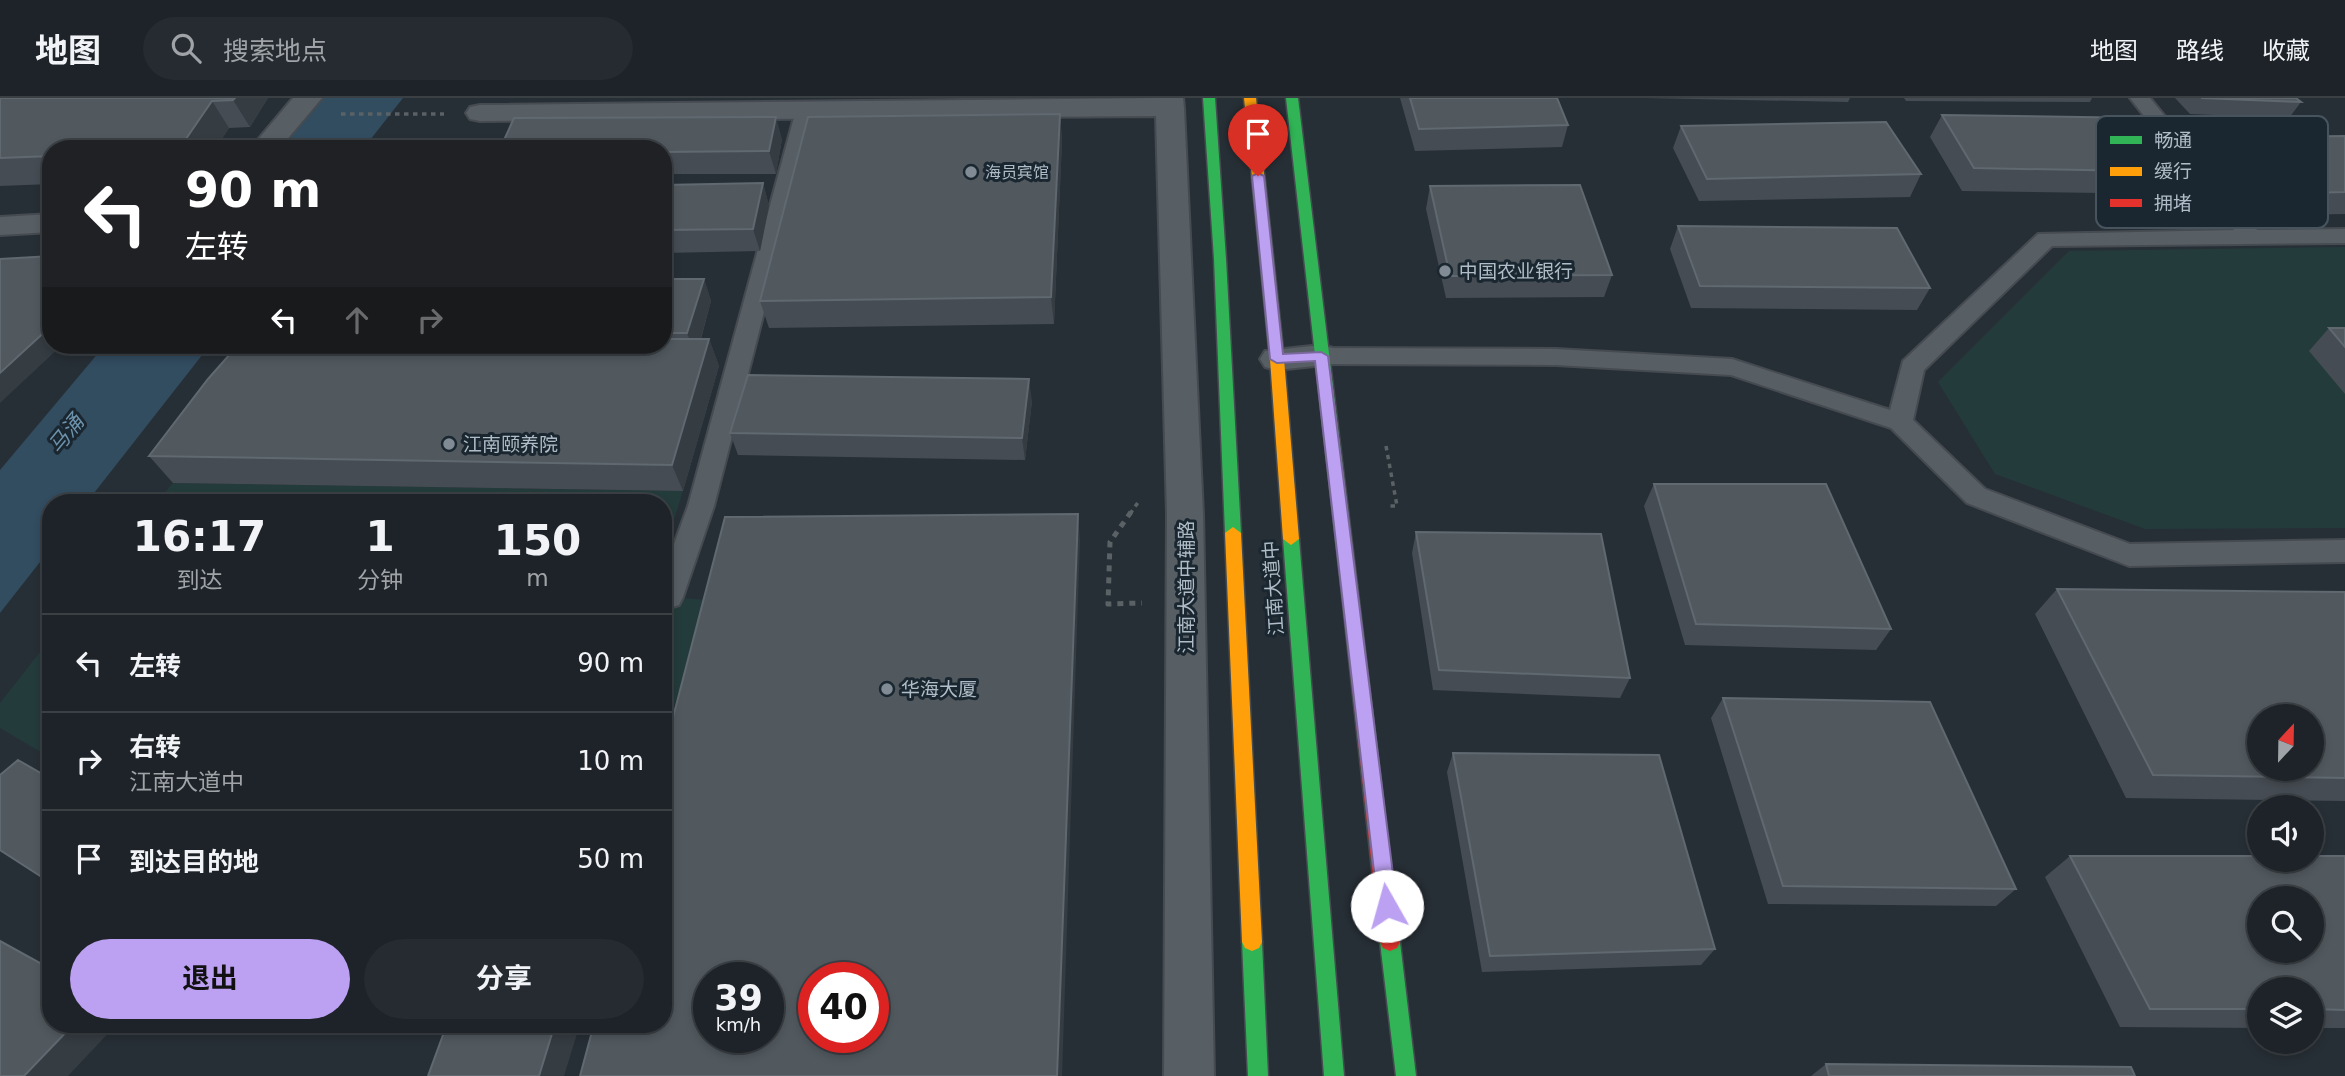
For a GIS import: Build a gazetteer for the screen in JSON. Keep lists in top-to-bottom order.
{
  "streets": {
    "main road": ["江南大道中"],
    "street": ["江南大道中辅路"]
  },
  "water": ["马涌"],
  "places": [
    "海员宾馆",
    "中国农业银行",
    "江南颐养院",
    "华海大厦"
  ],
  "legend": ["畅通", "缓行", "拥堵"],
  "north": "top",
  "page": {
    "header": "地图",
    "search": "搜索地点",
    "nav": ["地图", "路线", "收藏"],
    "turn": ["90 m", "左转"],
    "eta": [
      "16:17",
      "到达",
      "1",
      "分钟",
      "150",
      "m"
    ],
    "list": [
      {
        "name": "左转",
        "value": "90 m"
      },
      {
        "name": "右转",
        "note": "江南大道中",
        "value": "10 m"
      },
      {
        "name": "到达目的地",
        "value": "50 m"
      }
    ],
    "buttons": ["退出", "分享"],
    "speed": "39 km/h",
    "limit": "40"
  }
}
